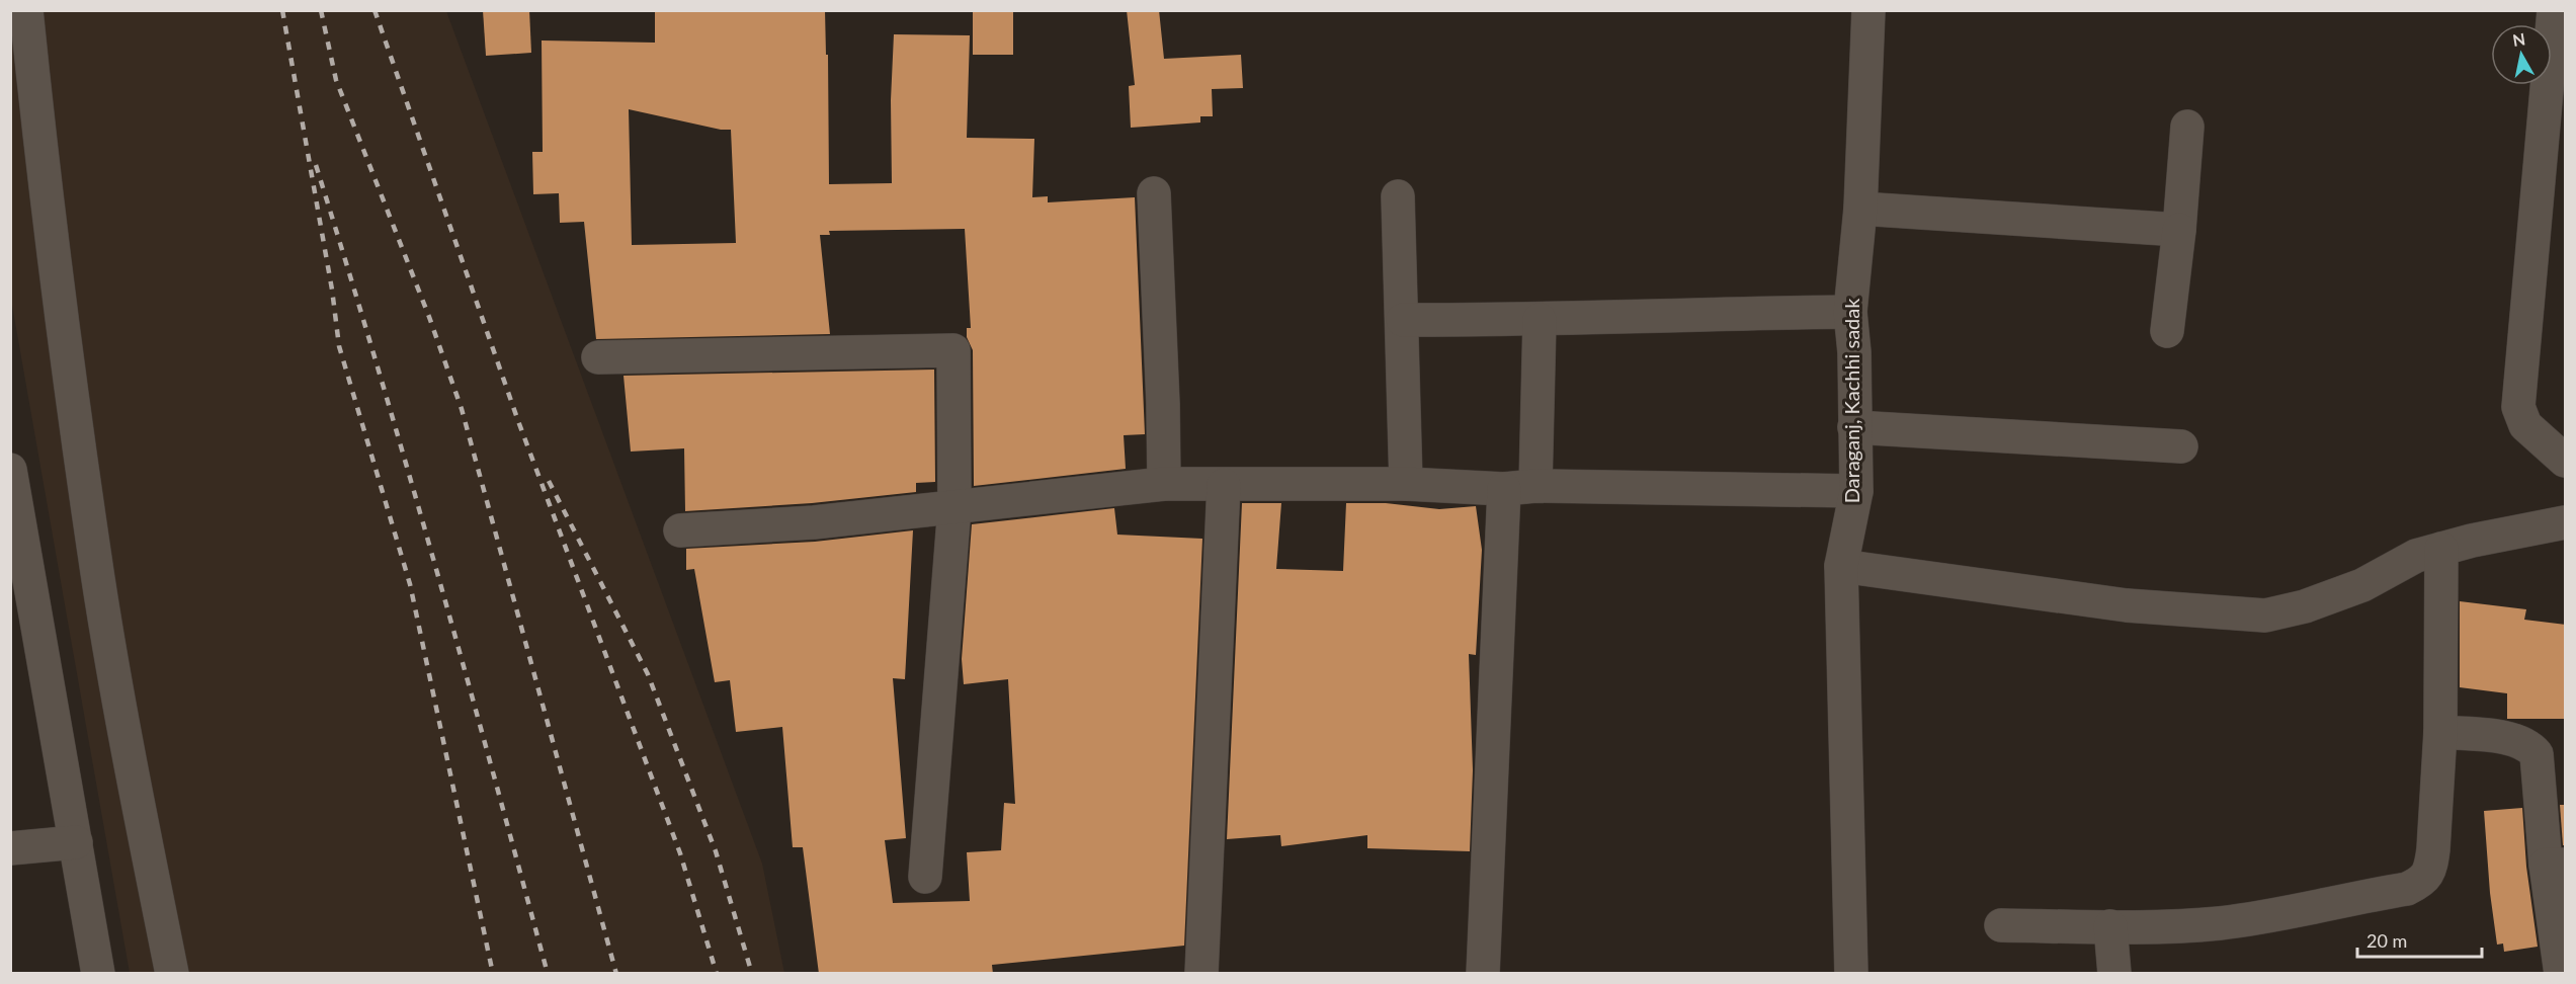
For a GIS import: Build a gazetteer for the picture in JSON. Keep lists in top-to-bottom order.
{
  "streets": {
    "street": ["Daraganj, Kachhi sadak"]
  },
  "scale_bar": "20 m",
  "north": "top"
}
